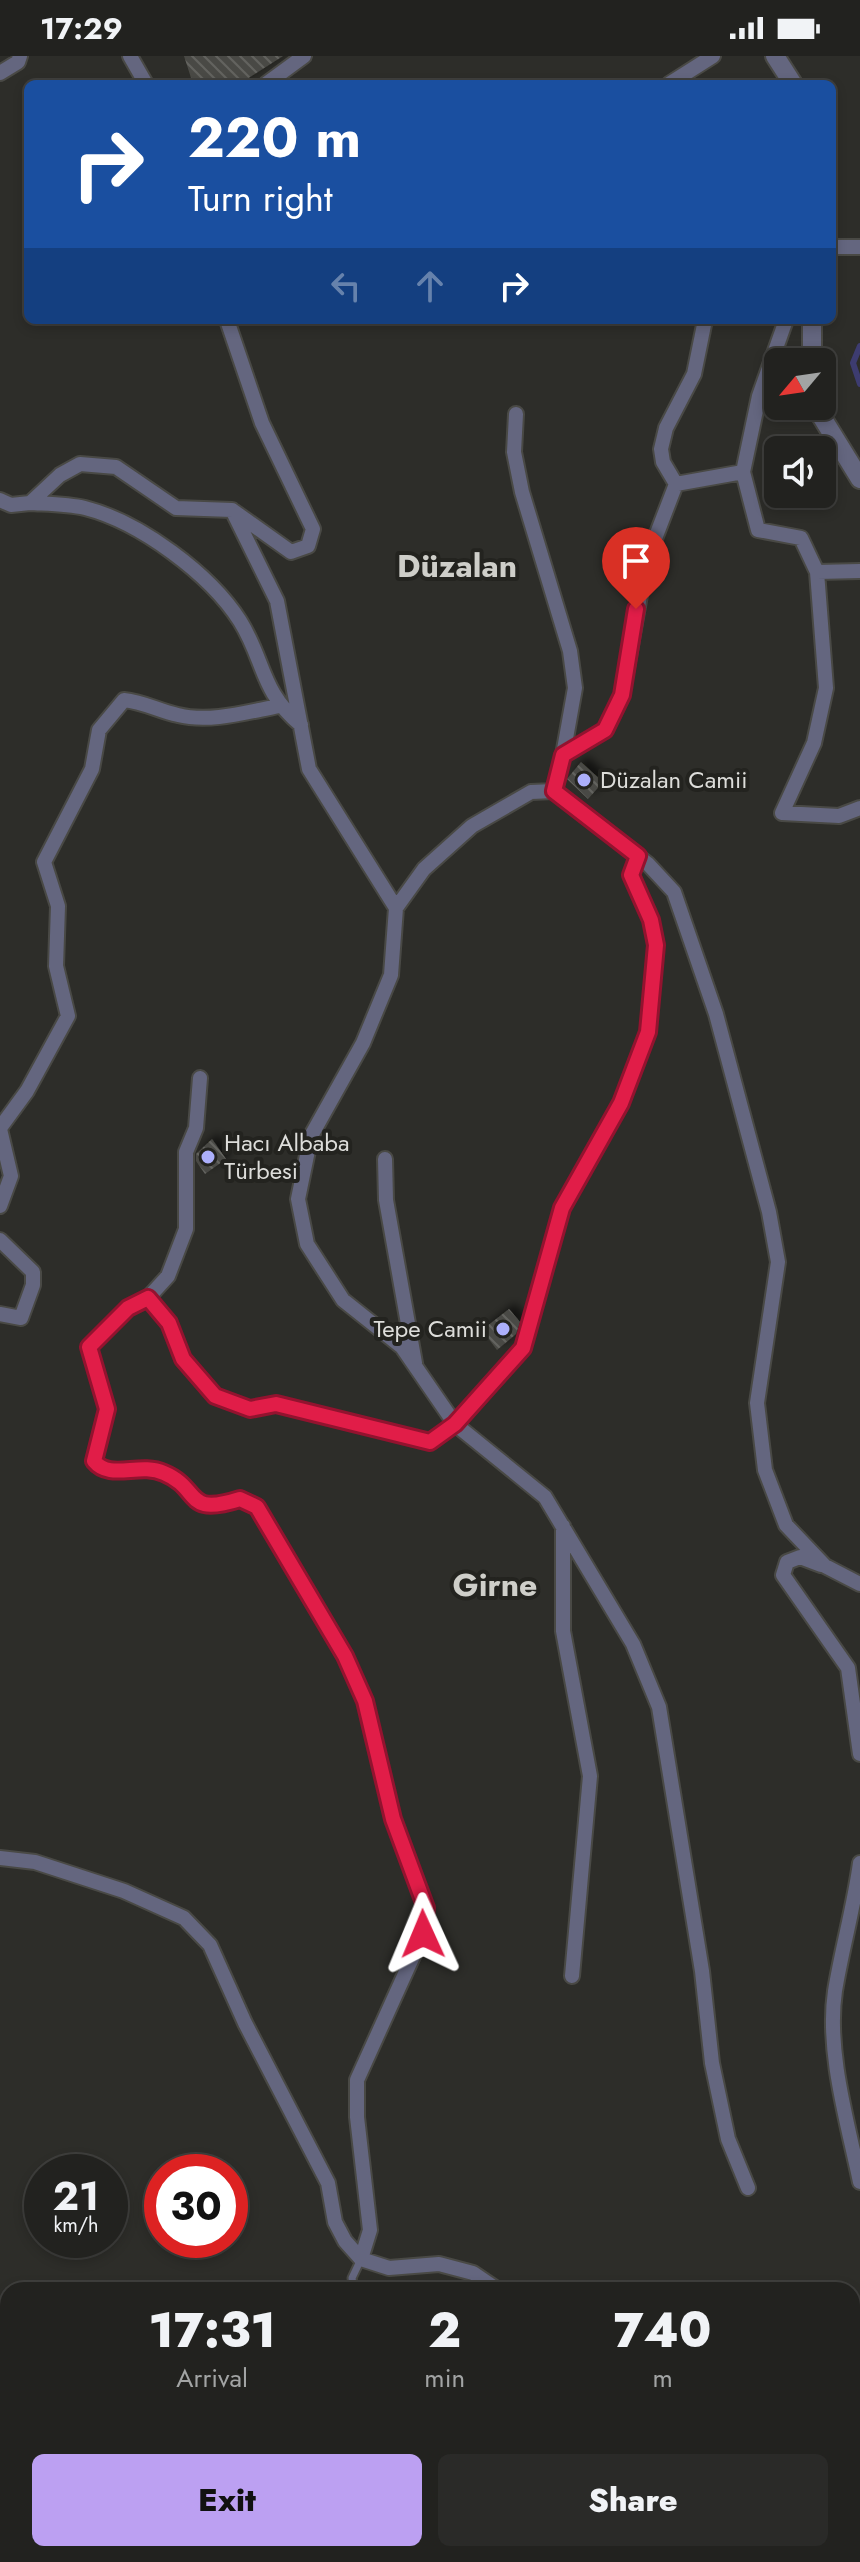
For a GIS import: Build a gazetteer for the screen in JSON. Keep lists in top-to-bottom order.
{
  "districts": ["Düzalan", "Girne"],
  "places": ["Düzalan Camii", "Hacı Albaba Türbesi", "Tepe Camii"],
  "north": "bottom left",
  "page": {
    "status": "17:29",
    "turn": ["220 m", "Turn right"],
    "speed": "21 km/h",
    "limit": "30",
    "eta": [
      "17:31",
      "Arrival",
      "2",
      "min",
      "740",
      "m"
    ],
    "buttons": ["Exit", "Share"]
  }
}
